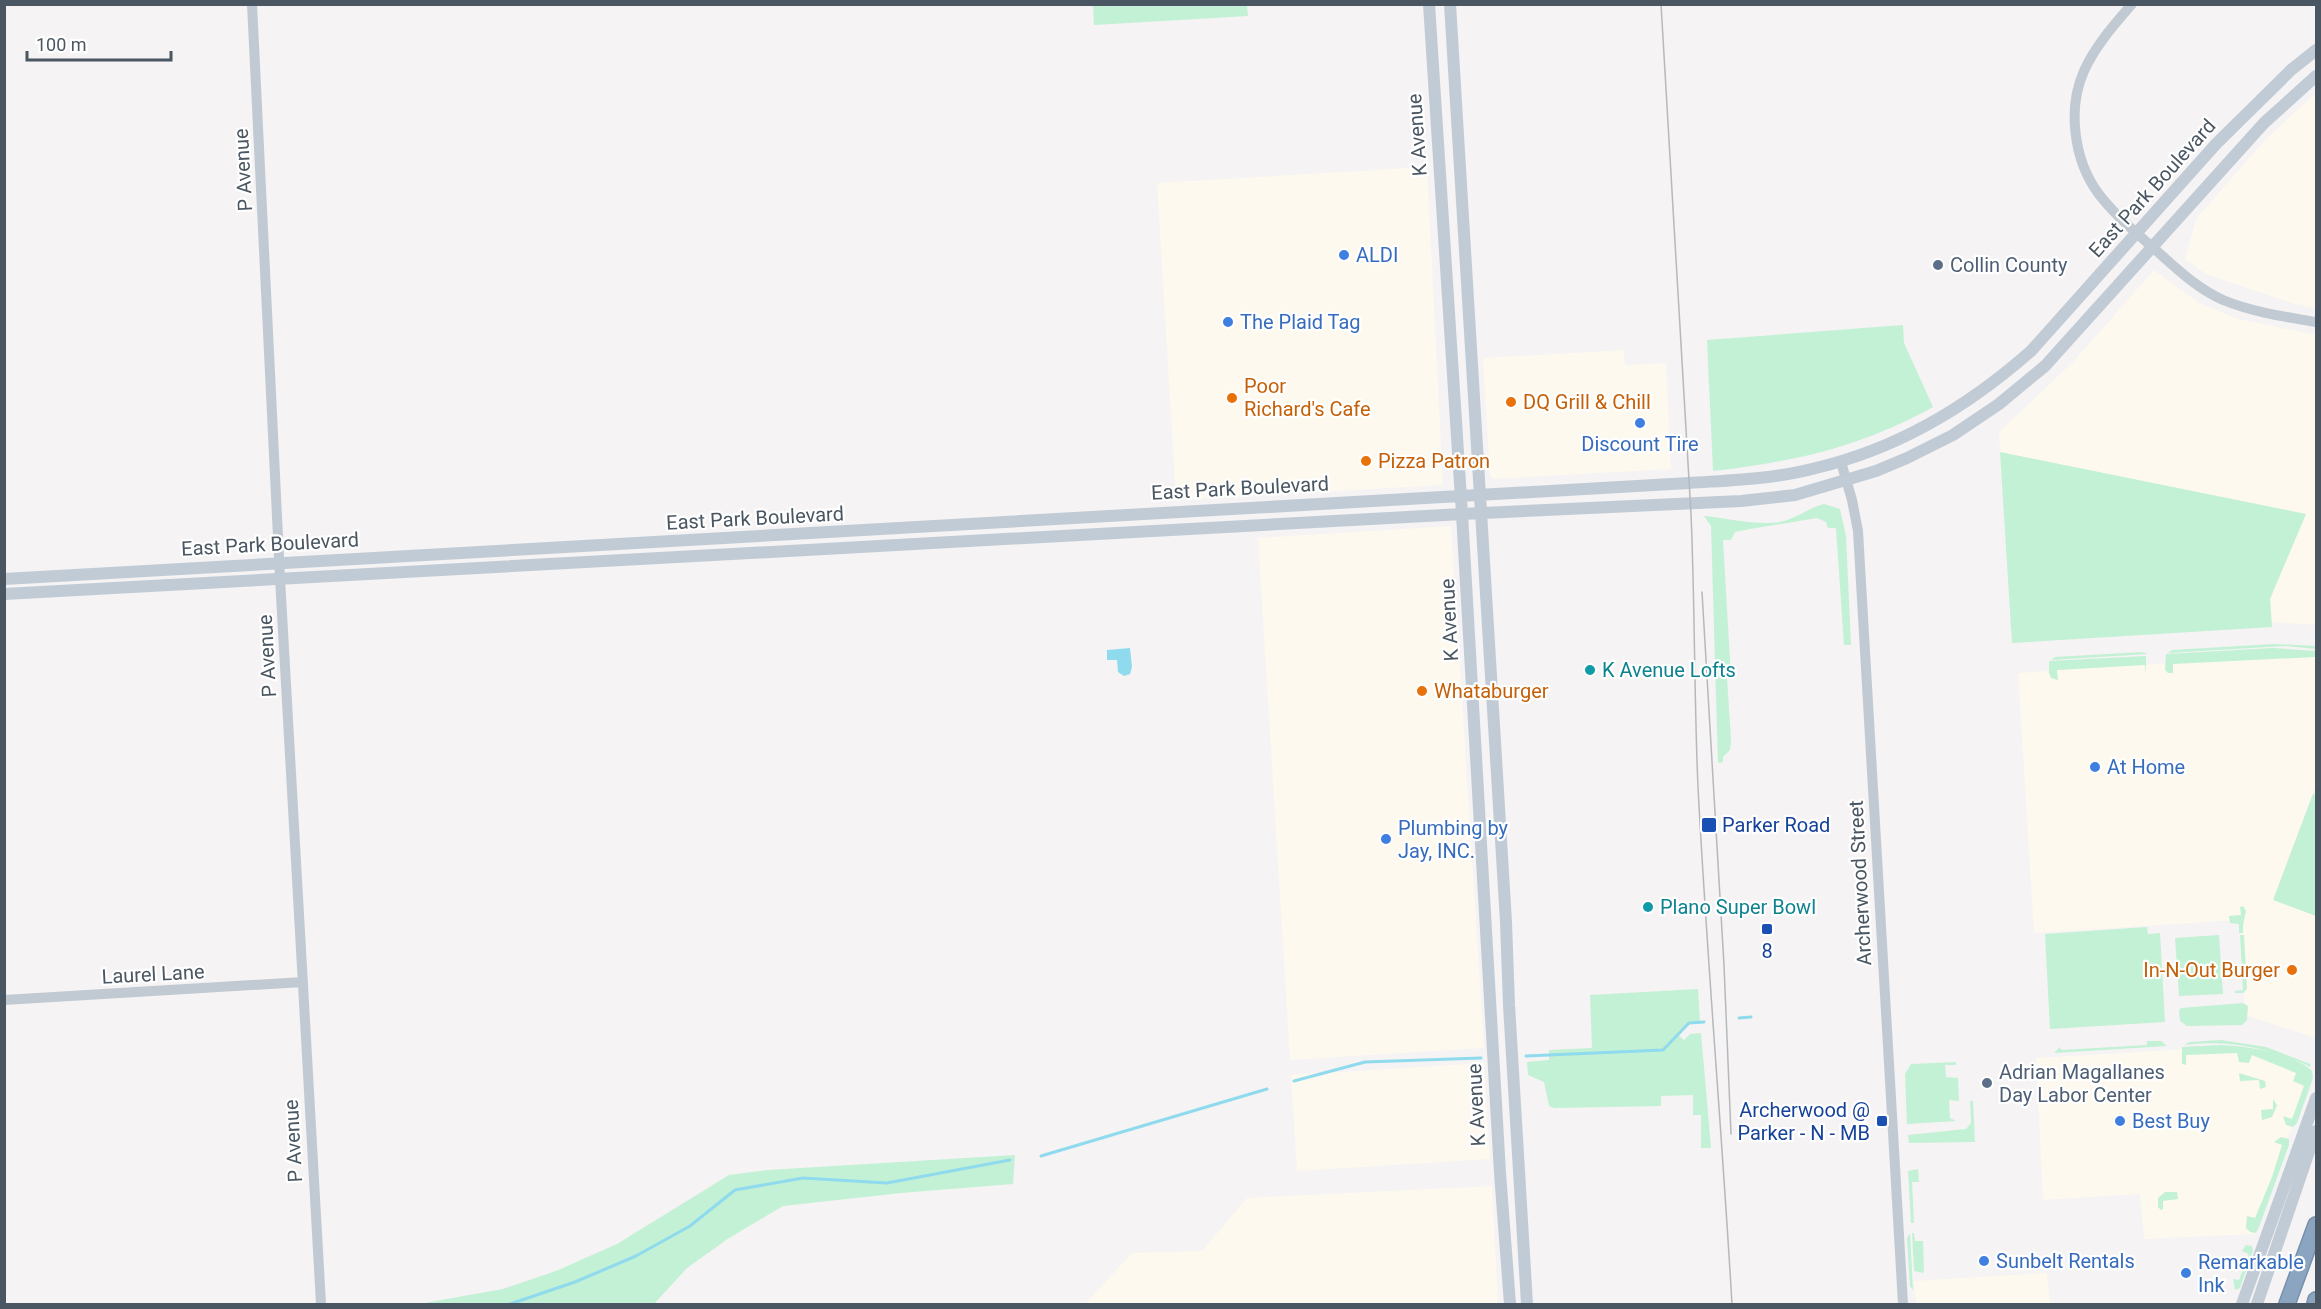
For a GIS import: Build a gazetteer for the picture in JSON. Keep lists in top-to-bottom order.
{
  "streets": {
    "main road": ["K Avenue", "East Park Boulevard"],
    "street": ["P Avenue", "Archerwood Street", "Laurel Lane"]
  },
  "crossings": [
    ["K Avenue", "East Park Boulevard"],
    ["P Avenue", "East Park Boulevard"],
    ["P Avenue", "Laurel Lane"],
    ["East Park Boulevard", "Archerwood Street"]
  ],
  "places": {
    "other": [
      "ALDI",
      "Collin County",
      "The Plaid Tag",
      "Poor Richard's Cafe",
      "DQ Grill & Chill",
      "Discount Tire",
      "Pizza Patron",
      "K Avenue Lofts",
      "Whataburger",
      "At Home",
      "Plumbing by Jay, INC.",
      "Plano Super Bowl",
      "In-N-Out Burger",
      "Adrian Magallanes Day Labor Center",
      "Best Buy",
      "Sunbelt Rentals",
      "Remarkable Ink"
    ],
    "transit": ["Parker Road", "8", "Archerwood @ Parker - N - MB"]
  },
  "scale_bar": "100 m"
}
